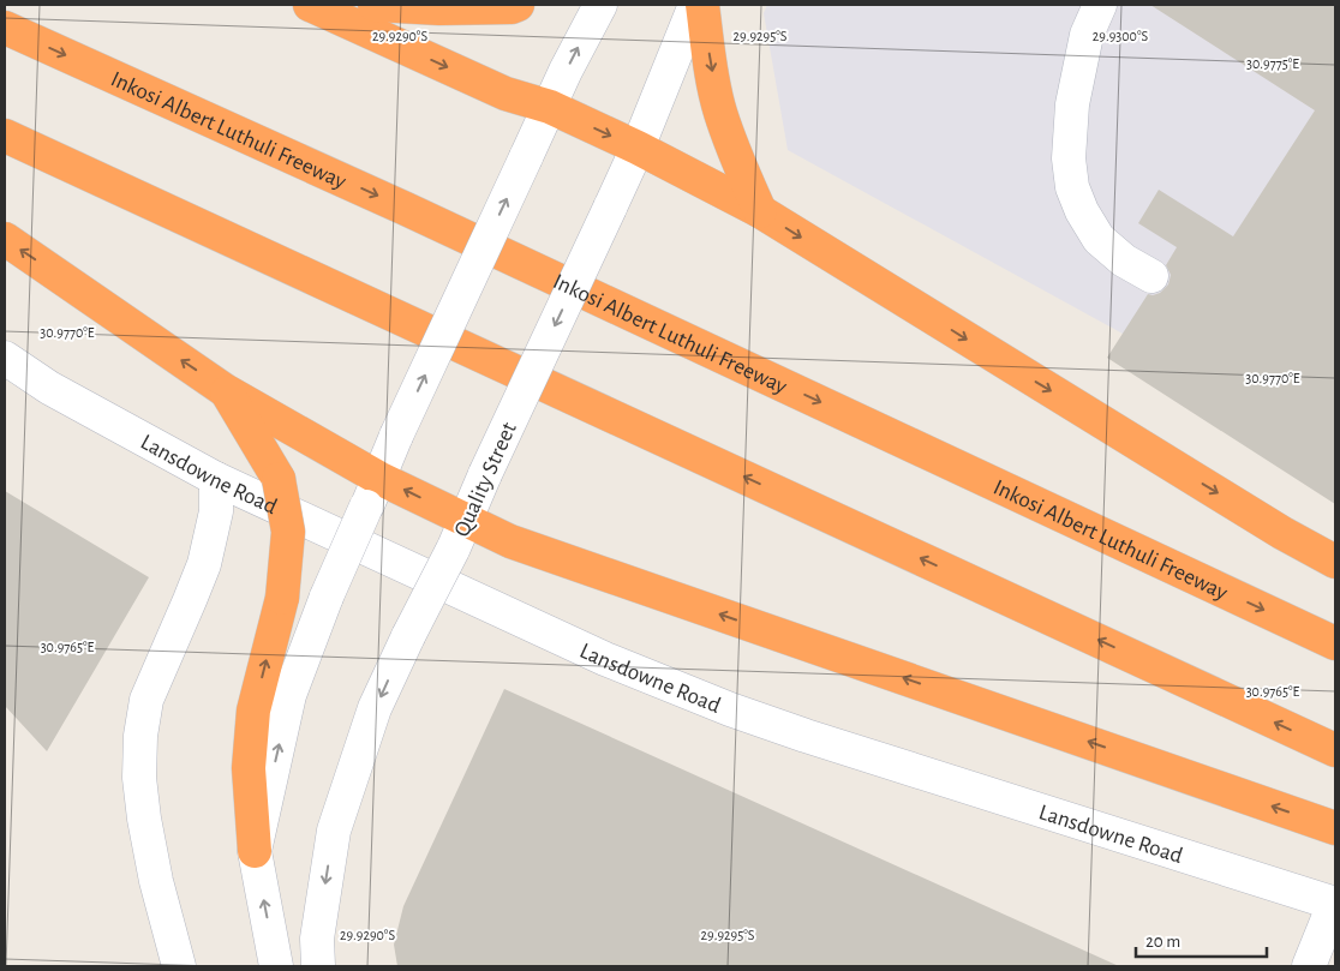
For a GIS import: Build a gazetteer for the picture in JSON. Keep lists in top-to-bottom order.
{
  "streets": {
    "highway": ["Inkosi Albert Luthuli Freeway"],
    "street": ["Lansdowne Road", "Quality Street"]
  },
  "scale_bar": "20 m",
  "coordinates": [
    "29.9290°S",
    "29.9295°S",
    "29.9300°S",
    "30.9775°E",
    "30.9770°E",
    "30.9765°E"
  ]
}
